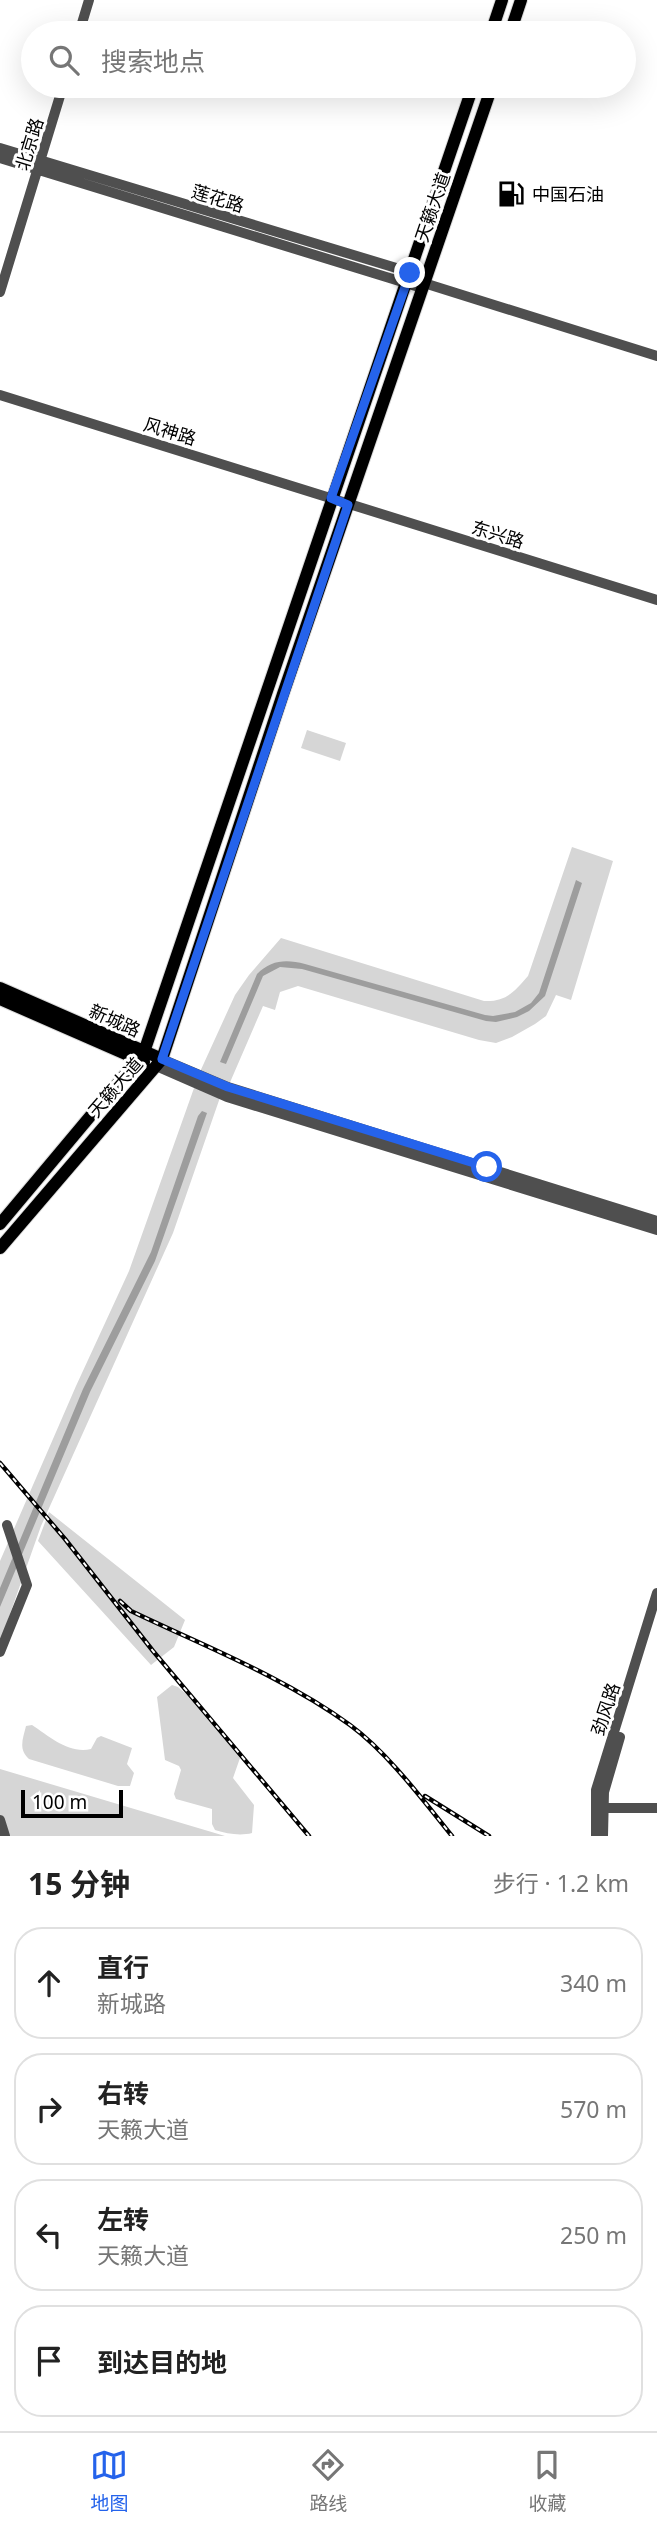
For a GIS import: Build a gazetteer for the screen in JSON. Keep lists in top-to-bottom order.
{
  "streets": {
    "main road": ["天籁大道", "新城路"],
    "street": [
      "北京路",
      "莲花路",
      "风神路",
      "东兴路",
      "劲风路"
    ]
  },
  "crossings": [
    ["北京路", "莲花路"],
    ["莲花路", "天籁大道"],
    ["天籁大道", "风神路"],
    ["天籁大道", "东兴路"],
    ["天籁大道", "新城路"],
    ["风神路", "东兴路"]
  ],
  "places": {
    "fuel station": ["中国石油"]
  },
  "scale_bar": "100 m",
  "page": {
    "search": "搜索地点",
    "scale": "100 m",
    "heading": ["15 分钟", "步行 · 1.2 km"],
    "list": [
      ["直行", "新城路", "340 m"],
      ["右转", "天籁大道", "570 m"],
      ["左转", "天籁大道", "250 m"],
      "到达目的地"
    ],
    "nav": ["地图", "路线", "收藏"]
  }
}
